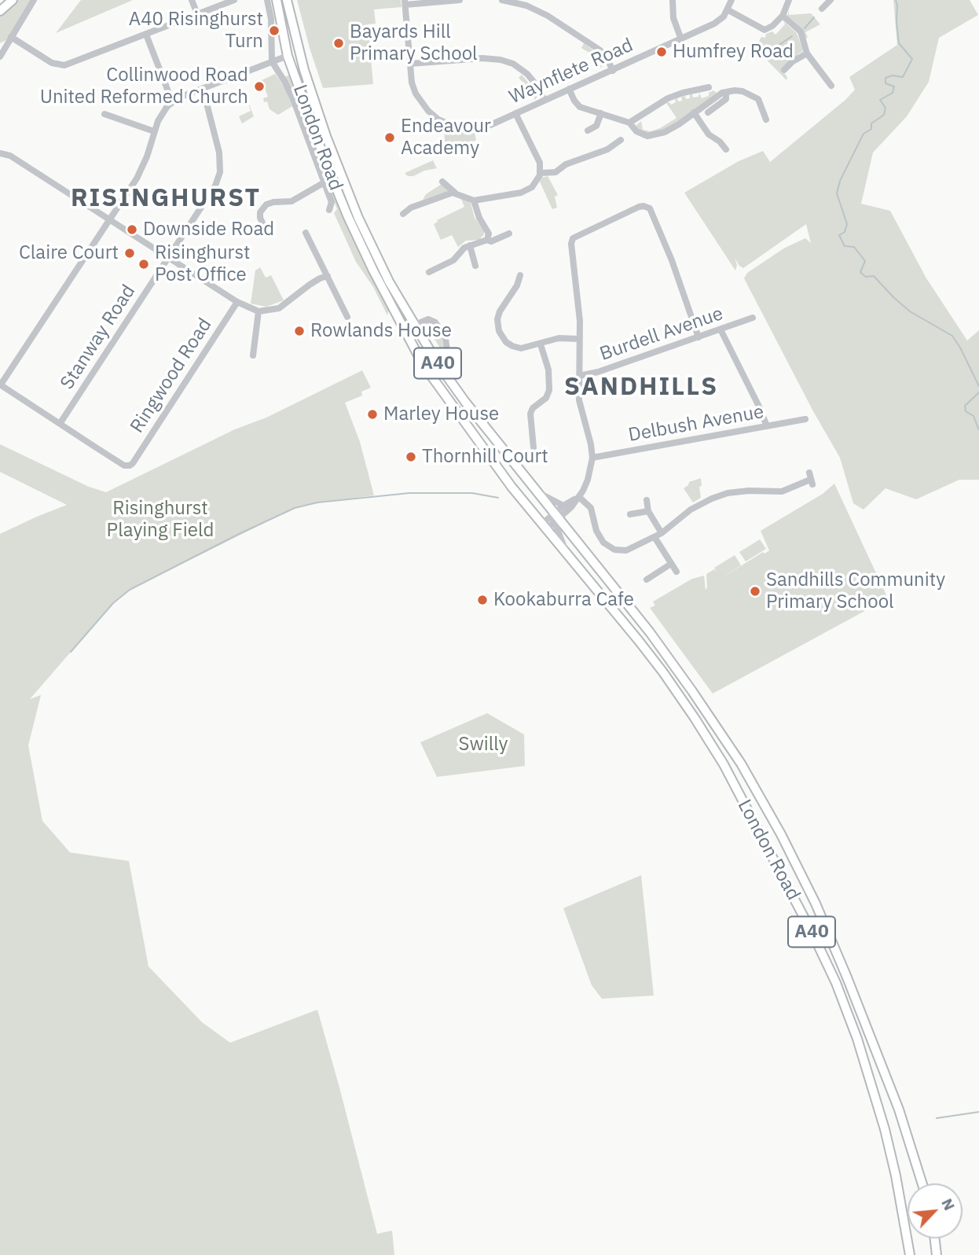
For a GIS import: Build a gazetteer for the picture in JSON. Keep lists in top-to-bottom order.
{
  "streets": {
    "highway": ["London Road", "A40"],
    "street": [
      "Waynflete Road",
      "Burdell Avenue",
      "Stanway Road",
      "Ringwood Road",
      "Delbush Avenue"
    ]
  },
  "crossings": [
    ["London Road", "A40"],
    ["Stanway Road", "Ringwood Road"]
  ],
  "districts": ["RISINGHURST", "SANDHILLS"],
  "parks": ["Risinghurst Playing Field", "Swilly"],
  "places": [
    "A40 Risinghurst Turn",
    "Bayards Hill Primary School",
    "Humfrey Road",
    "Collinwood Road United Reformed Church",
    "Endeavour Academy",
    "Downside Road",
    "Claire Court",
    "Risinghurst Post Office",
    "Rowlands House",
    "Marley House",
    "Thornhill Court",
    "Sandhills Community Primary School",
    "Kookaburra Cafe"
  ],
  "north": "top right"
}
